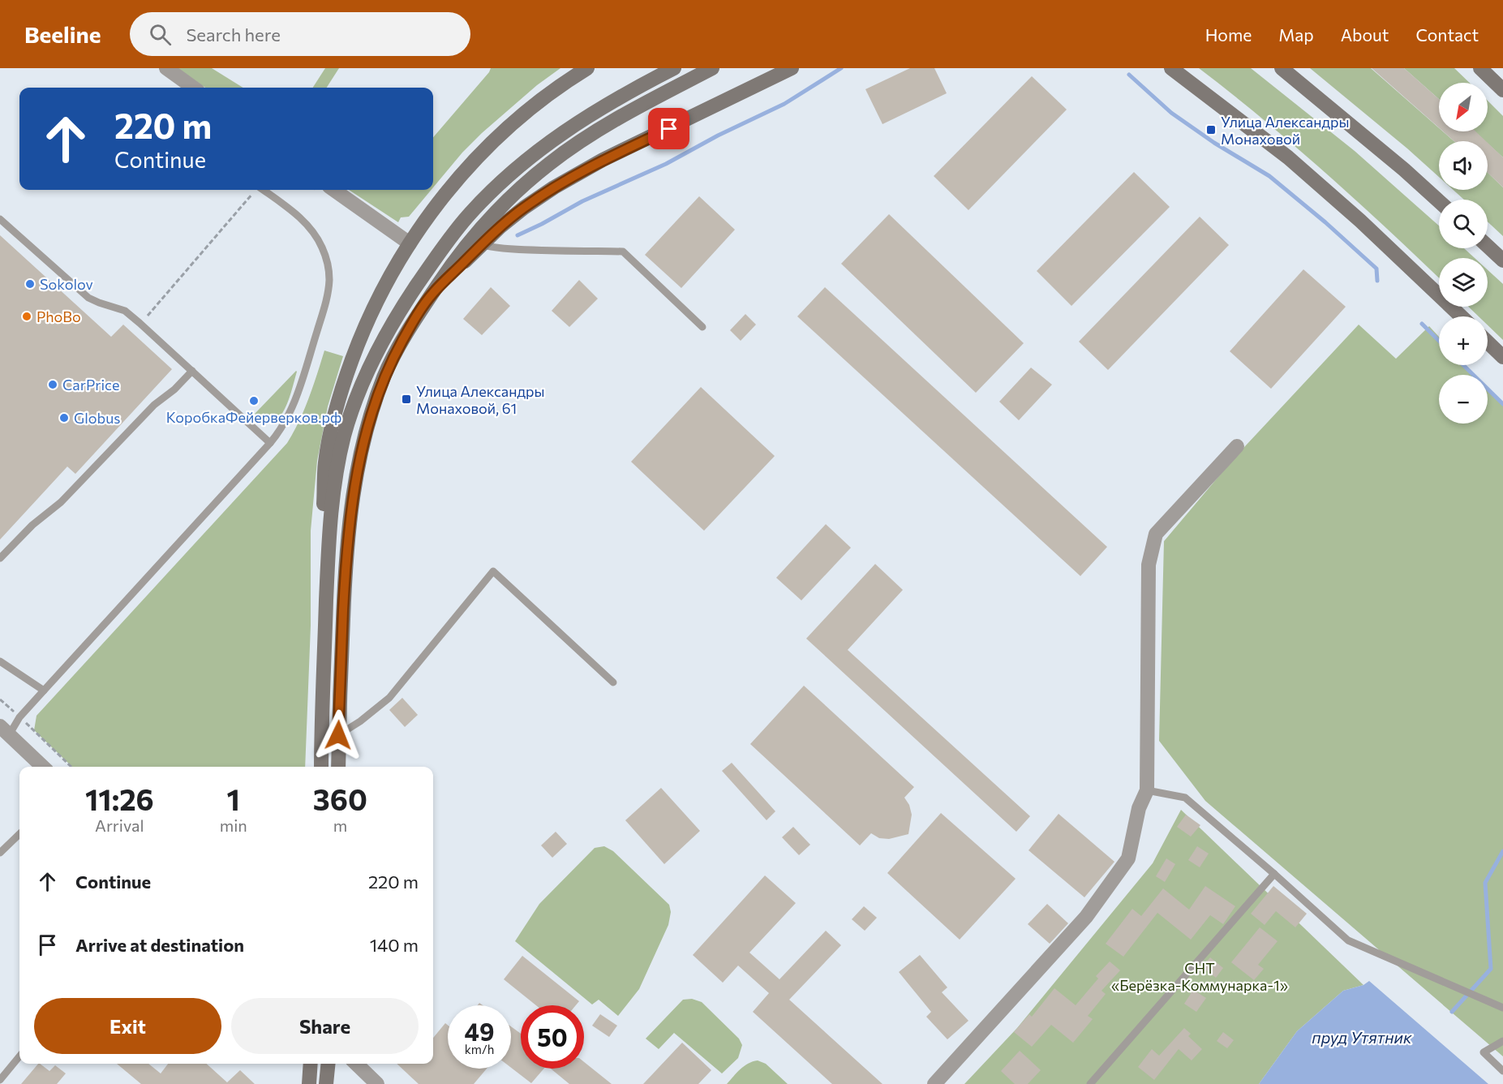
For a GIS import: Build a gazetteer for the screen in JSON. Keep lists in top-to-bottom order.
{
  "water": ["пруд Утятник"],
  "parks": ["СНТ «Берёзка-Коммунарка-1»"],
  "places": {
    "transit": ["Улица Александры Монаховой", "Улица Александры Монаховой, 61"],
    "other": [
      "Sokolov",
      "PhoBo",
      "CarPrice",
      "КоробкаФейерверков.рф",
      "Globus"
    ]
  },
  "north": "bottom left",
  "page": {
    "header": "Beeline",
    "search": "Search here",
    "nav": [
      "Home",
      "Map",
      "About",
      "Contact"
    ],
    "map_buttons": ["+", "−"],
    "turn": ["220 m", "Continue"],
    "eta": [
      "11:26",
      "Arrival",
      "1",
      "min",
      "360",
      "m"
    ],
    "list": [
      {
        "name": "Continue",
        "value": "220 m"
      },
      {
        "name": "Arrive at destination",
        "value": "140 m"
      }
    ],
    "buttons": ["Exit", "Share"],
    "speed": "49 km/h",
    "limit": "50"
  }
}
